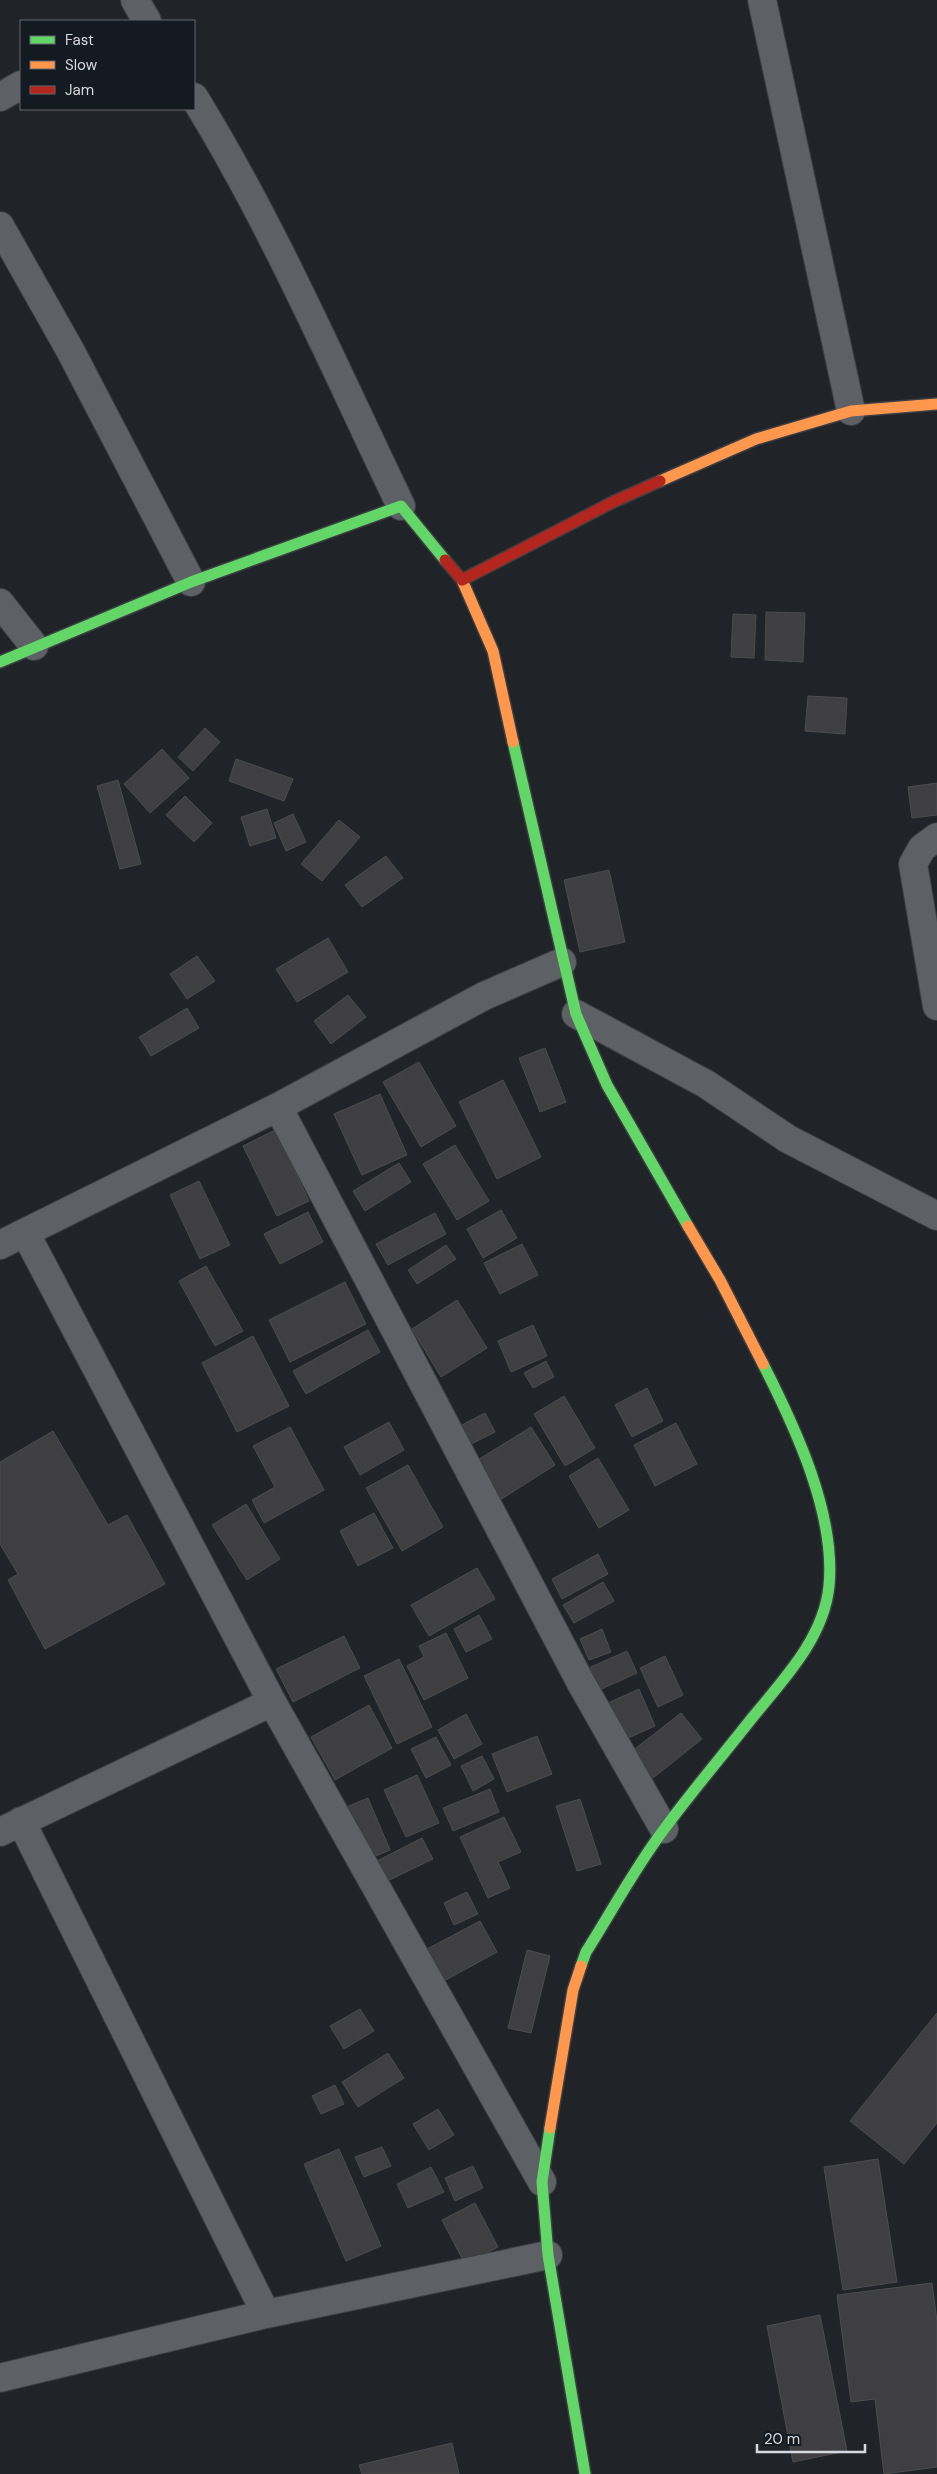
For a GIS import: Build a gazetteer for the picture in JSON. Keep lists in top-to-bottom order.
{
  "legend": ["Fast", "Slow", "Jam"],
  "scale_bar": "20 m"
}
